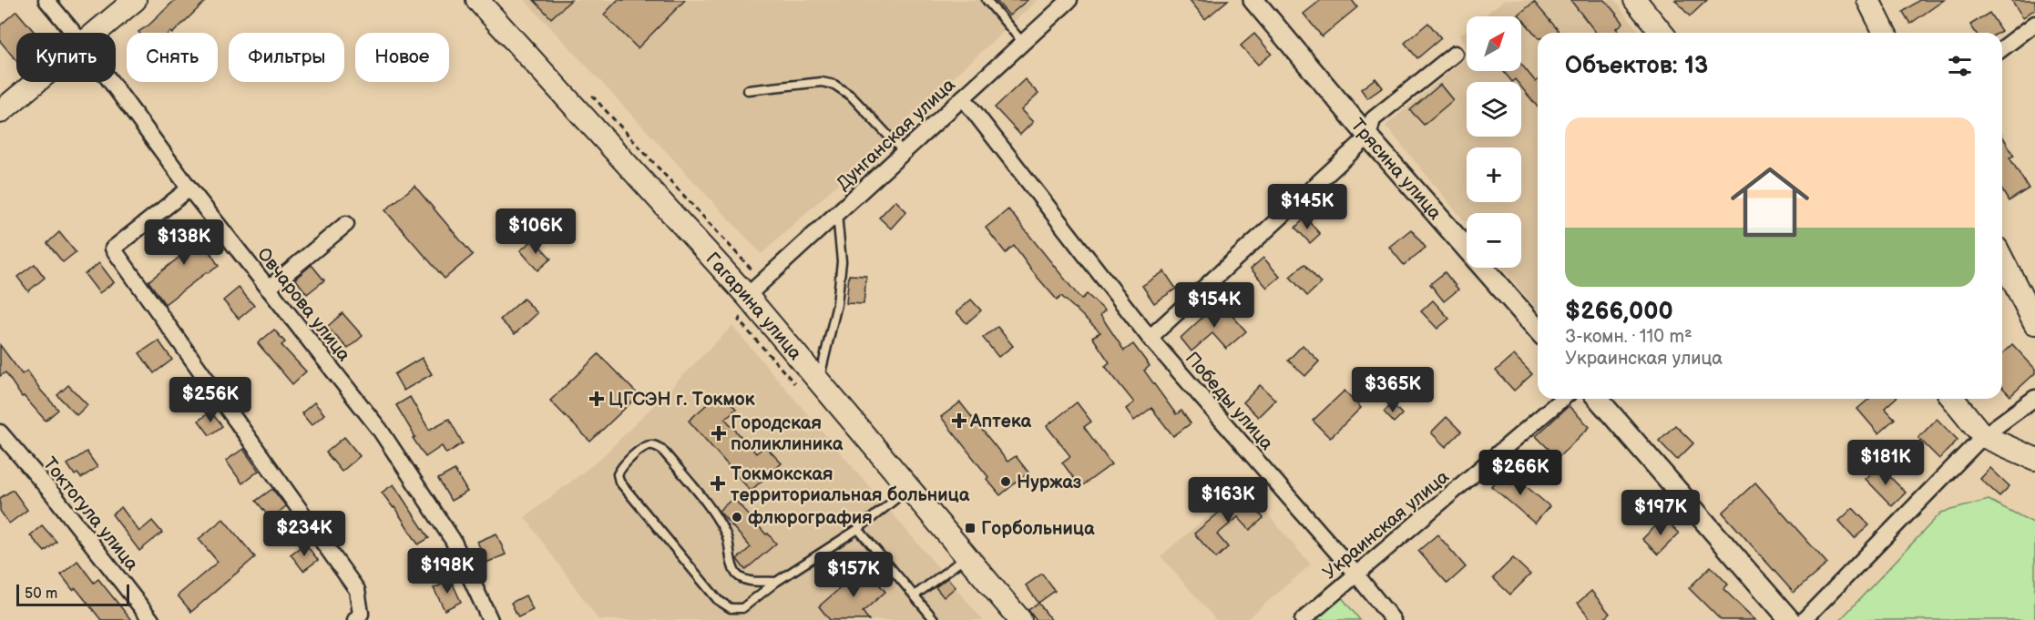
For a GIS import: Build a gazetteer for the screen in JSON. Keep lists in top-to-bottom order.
{
  "streets": {
    "main road": ["Гагарина улица"],
    "street": [
      "Дунганская улица",
      "Трясина улица",
      "Овчарова улица",
      "Победы улица",
      "Токтогула улица",
      "Украинская улица"
    ]
  },
  "crossings": [
    ["Дунганская улица", "Гагарина улица"],
    ["Дунганская улица", "Победы улица"],
    ["Победы улица", "Украинская улица"]
  ],
  "places": {
    "health": [
      "ЦГСЭН г. Токмок",
      "Аптека",
      "Городская поликлиника",
      "Токмокская территориальная больница"
    ],
    "other": ["Нуржаз", "флюрография"],
    "transit": ["Горбольница"]
  },
  "scale_bar": "50 m",
  "north": "top right",
  "page": {
    "map_buttons": ["+", "−"],
    "chip": [
      "Купить",
      "Снять",
      "Фильтры",
      "Новое"
    ],
    "heading": "Объектов: 13",
    "list": [
      {
        "name": "$266,000",
        "note": "3-комн. · 110 m² · Украинская улица"
      }
    ],
    "price": [
      "$145K",
      "$106K",
      "$138K",
      "$154K",
      "$365K",
      "$256K",
      "$181K",
      "$266K",
      "$163K",
      "$197K",
      "$234K",
      "$198K",
      "$157K"
    ],
    "scale": "50 m"
  }
}
